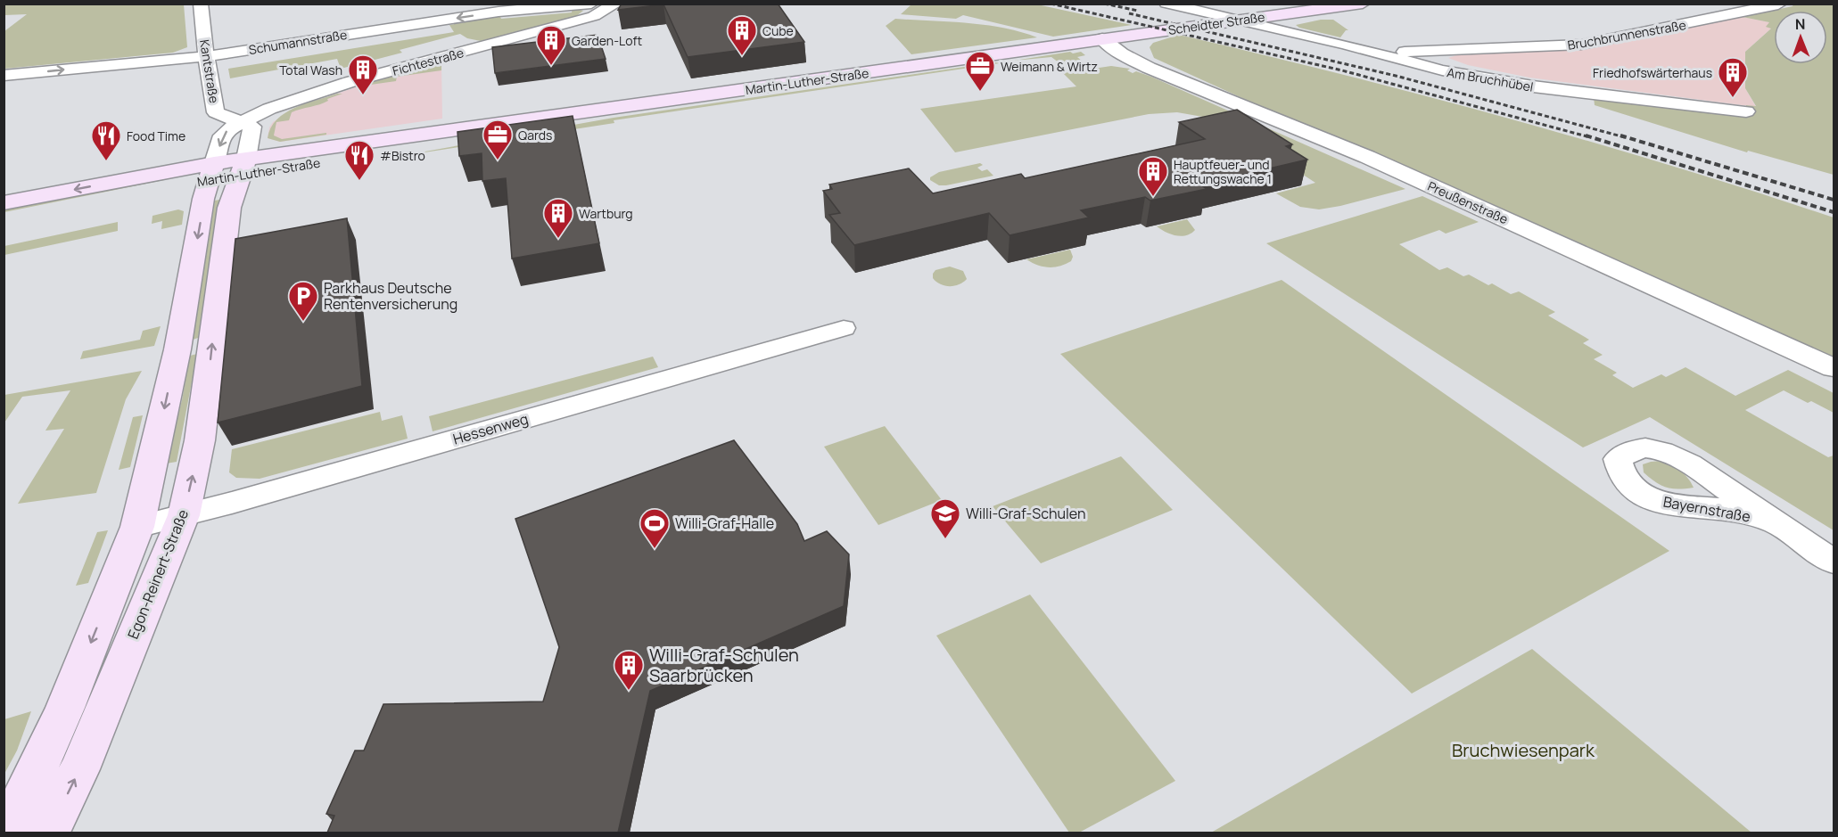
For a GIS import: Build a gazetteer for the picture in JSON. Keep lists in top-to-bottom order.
{
  "streets": {
    "main road": ["Scheidter Straße", "Martin-Luther-Straße", "Egon-Reinert-Straße"],
    "street": [
      "Bruchbrunnenstraße",
      "Schumannstraße",
      "Fichtestraße",
      "Kantstraße",
      "Am Bruchhübel",
      "Preußenstraße",
      "Hessenweg",
      "Bayernstraße"
    ]
  },
  "crossings": [
    ["Scheidter Straße", "Am Bruchhübel"],
    ["Scheidter Straße", "Martin-Luther-Straße"],
    ["Scheidter Straße", "Preußenstraße"],
    ["Bruchbrunnenstraße", "Am Bruchhübel"],
    ["Schumannstraße", "Kantstraße"],
    ["Fichtestraße", "Kantstraße"],
    ["Fichtestraße", "Martin-Luther-Straße"],
    ["Martin-Luther-Straße", "Preußenstraße"],
    ["Martin-Luther-Straße", "Egon-Reinert-Straße"],
    ["Hessenweg", "Egon-Reinert-Straße"]
  ],
  "parks": ["Bruchwiesenpark"],
  "places": {
    "building": [
      "Cube",
      "Garden-Loft",
      "Total Wash",
      "Friedhofswärterhaus",
      "Hauptfeuer- und Rettungswache 1",
      "Wartburg",
      "Willi-Graf-Schulen Saarbrücken"
    ],
    "office": ["Weimann & Wirtz", "Qards"],
    "restaurant": ["Food Time", "#Bistro"],
    "parking": ["Parkhaus Deutsche Rentenversicherung"],
    "school or university": ["Willi-Graf-Schulen"],
    "sports": ["Willi-Graf-Halle"]
  },
  "north": "top"
}
